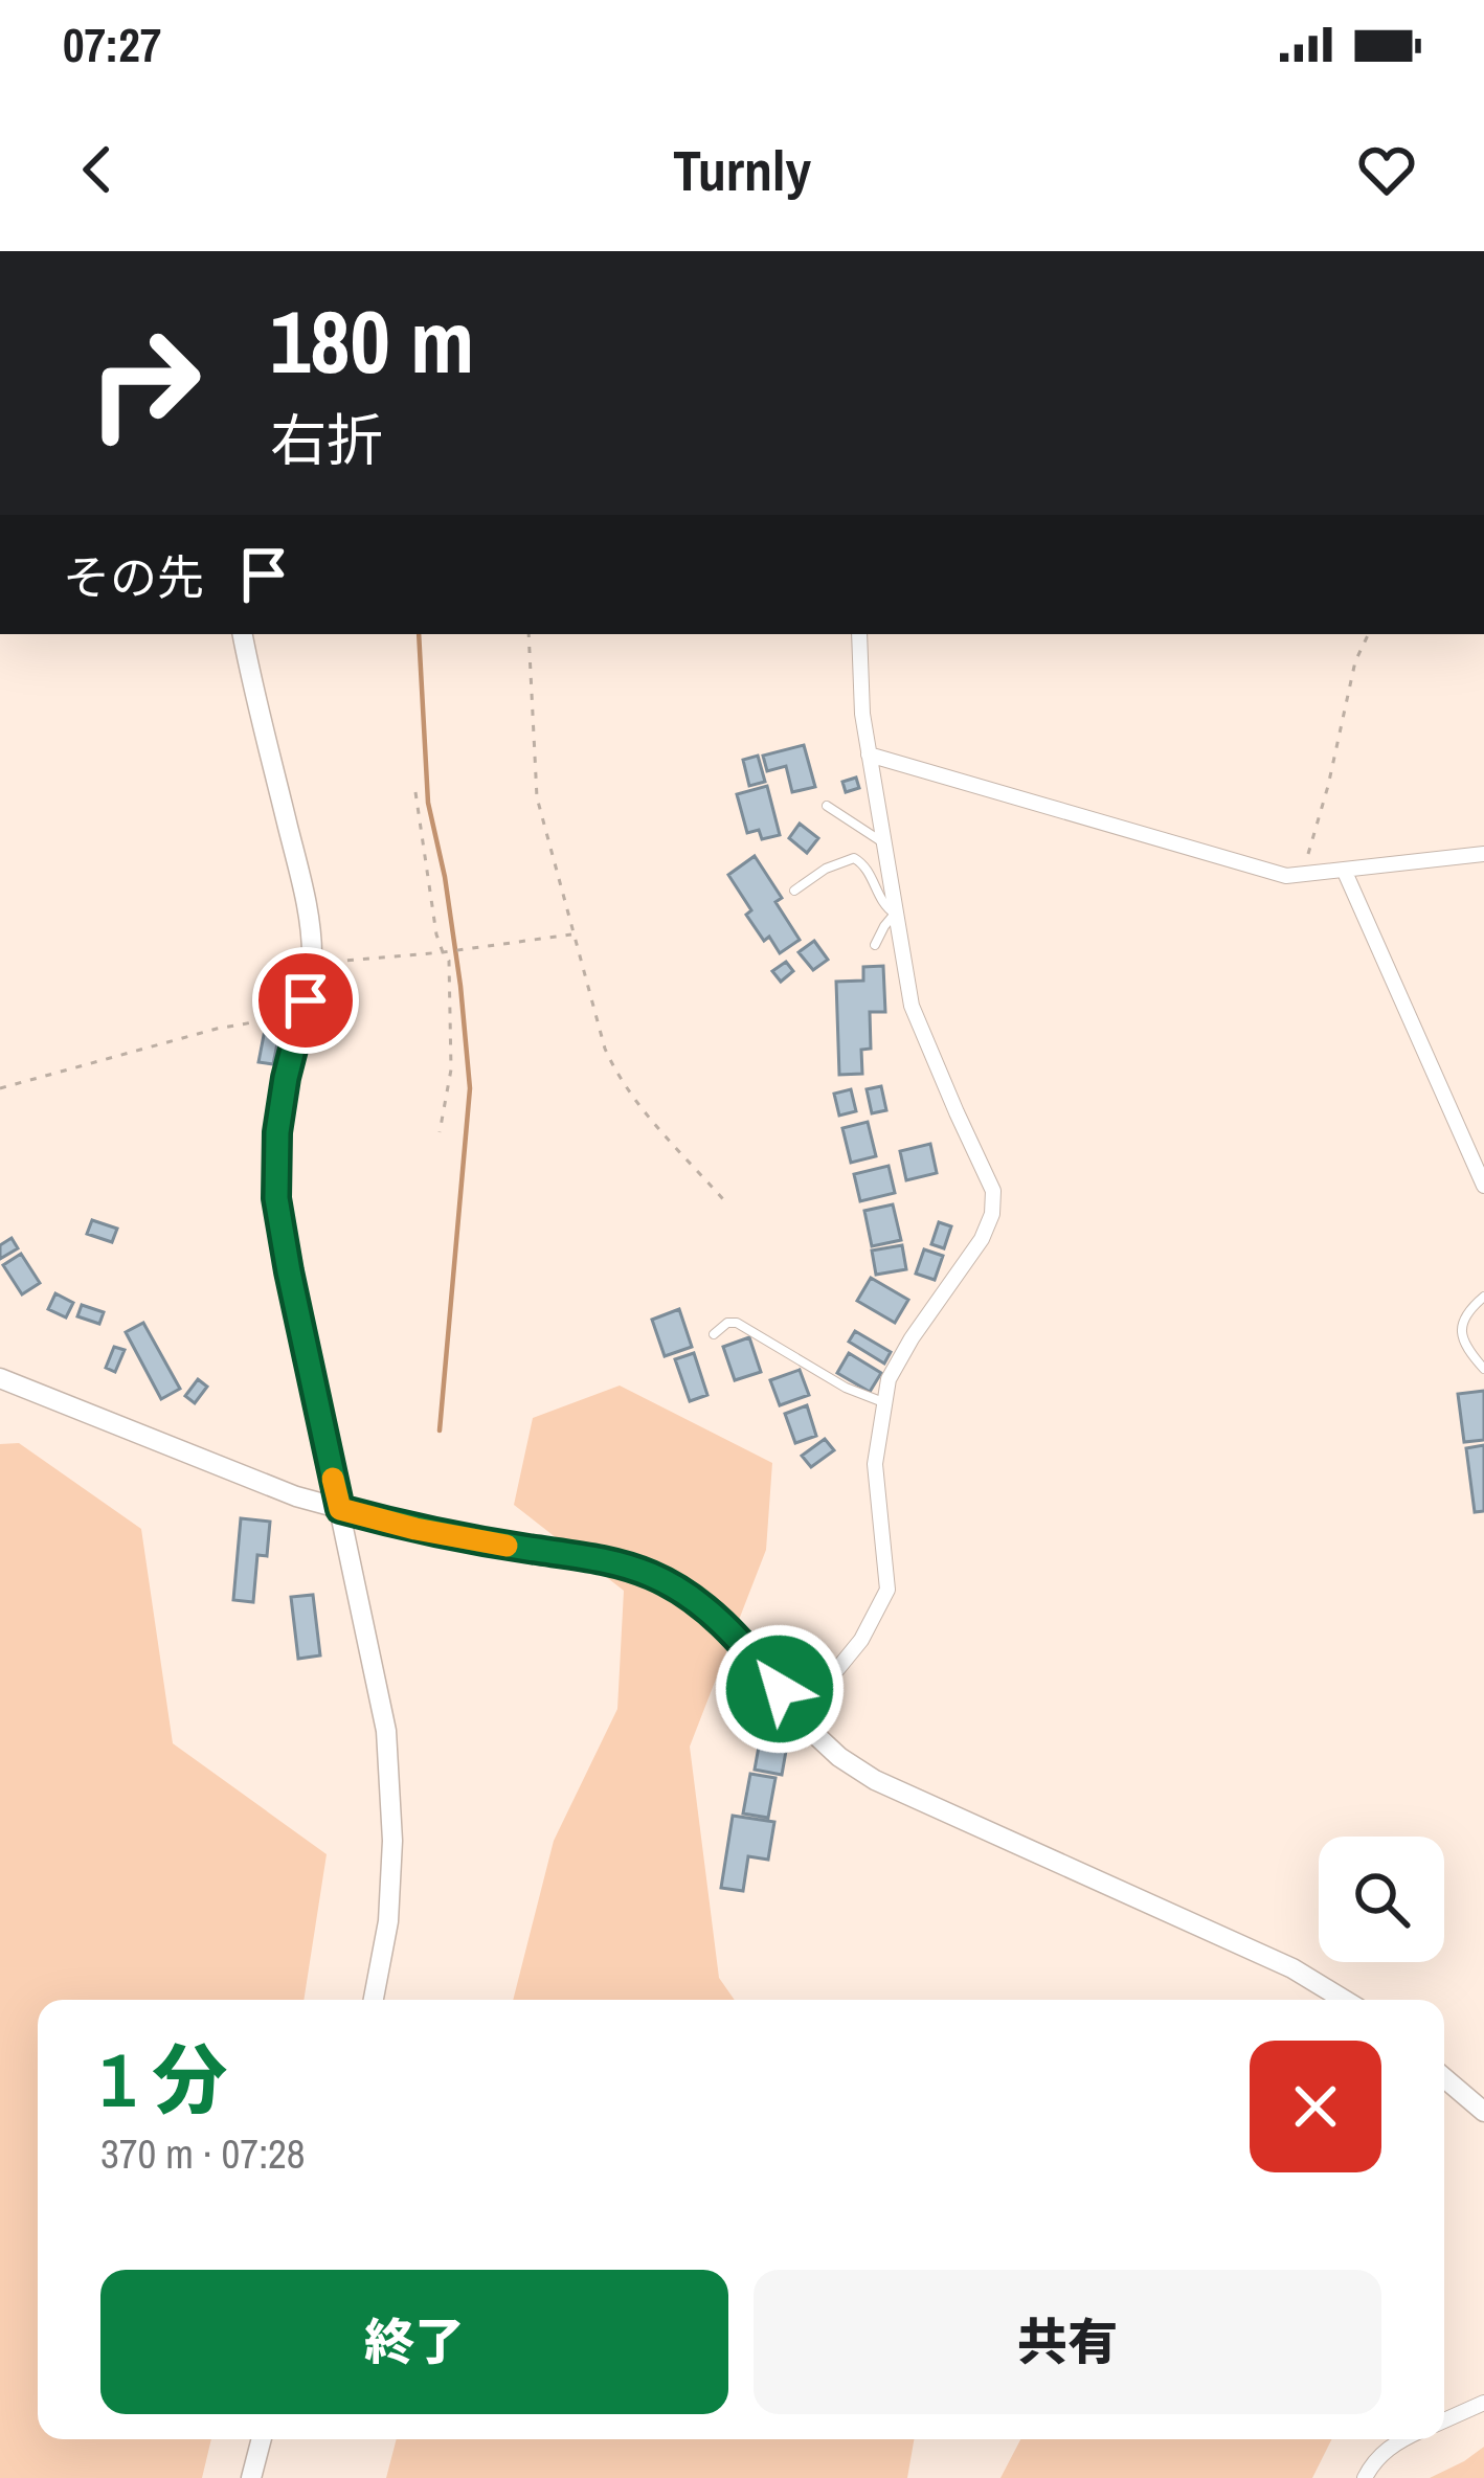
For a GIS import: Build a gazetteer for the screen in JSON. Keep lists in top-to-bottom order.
{
  "page": {
    "status": "07:27",
    "header": "Turnly",
    "turn": ["180 m", "右折"],
    "then": "その先",
    "heading": ["1 分", "370 m · 07:28"],
    "buttons": ["終了", "共有"]
  }
}
